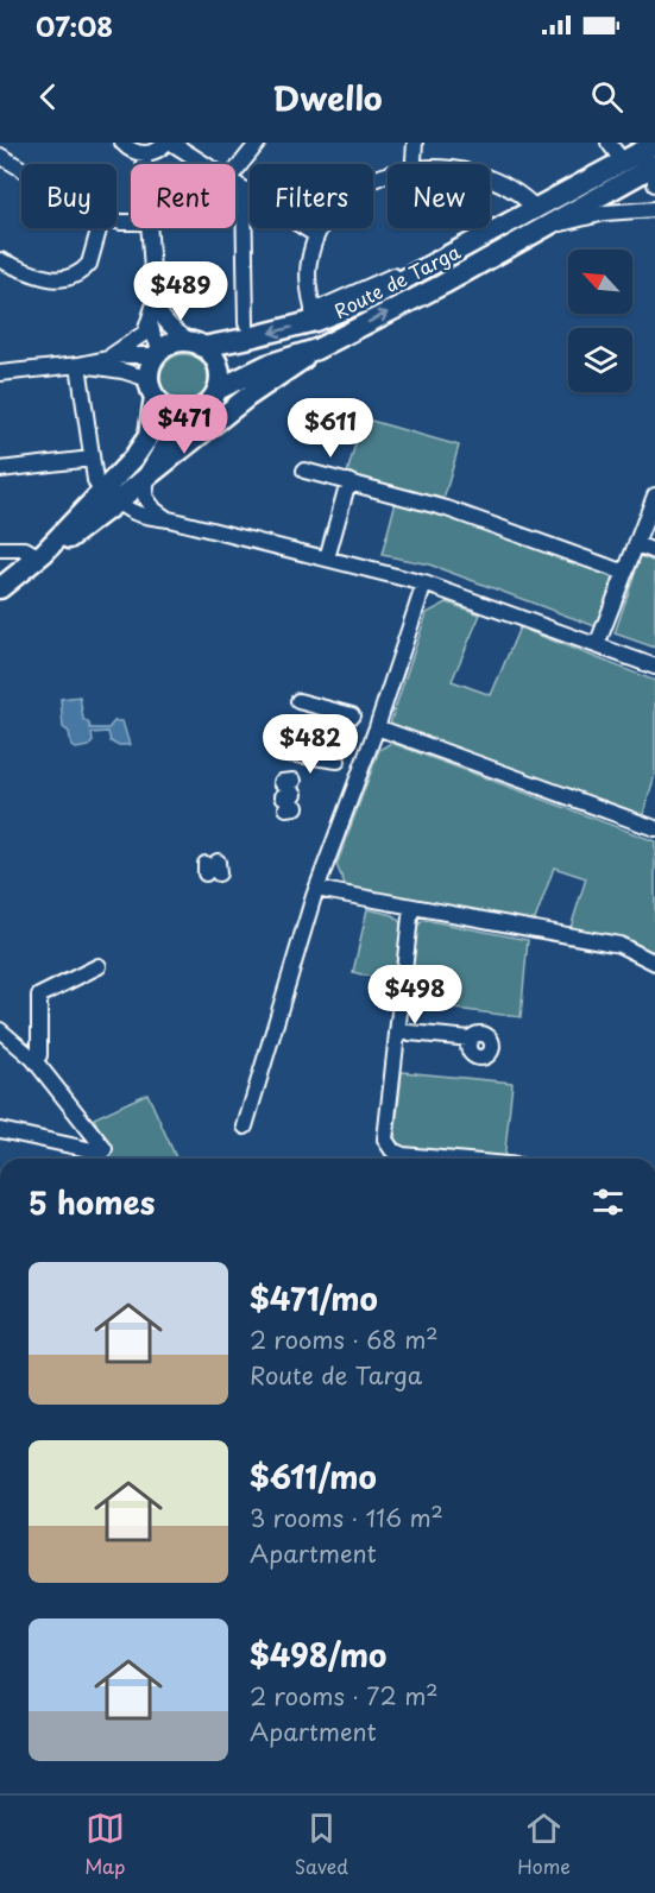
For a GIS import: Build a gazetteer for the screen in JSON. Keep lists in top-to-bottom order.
{
  "streets": {
    "main road": ["Route de Targa"]
  },
  "north": "top left",
  "page": {
    "status": "07:08",
    "header": "Dwello",
    "chip": [
      "Buy",
      "Rent",
      "Filters",
      "New"
    ],
    "price": [
      "$489",
      "$471",
      "$611",
      "$482",
      "$498"
    ],
    "heading": "5 homes",
    "list": [
      {
        "name": "$471/mo",
        "note": "2 rooms · 68 m² · Route de Targa"
      },
      {
        "name": "$611/mo",
        "note": "3 rooms · 116 m² · Apartment"
      },
      {
        "name": "$498/mo",
        "note": "2 rooms · 72 m² · Apartment"
      }
    ],
    "tabs": ["Map", "Saved", "Home"]
  }
}
